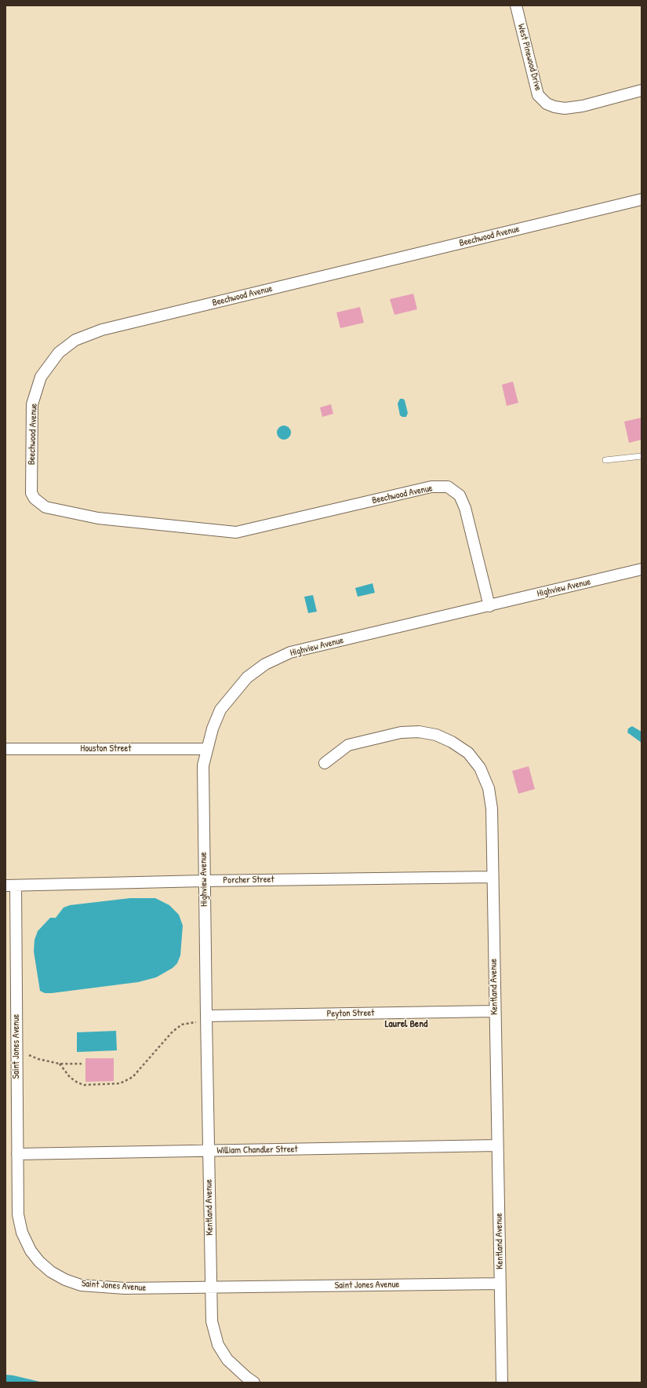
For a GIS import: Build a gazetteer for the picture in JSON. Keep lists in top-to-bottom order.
{
  "streets": {
    "street": [
      "West Pinewood Drive",
      "Beechwood Avenue",
      "Highview Avenue",
      "Houston Street",
      "Porcher Street",
      "Kentland Avenue",
      "Peyton Street",
      "Saint Jones Avenue",
      "William Chandler Street"
    ]
  },
  "crossings": [
    ["Beechwood Avenue", "Highview Avenue"],
    ["Highview Avenue", "Houston Street"],
    ["Highview Avenue", "Porcher Street"],
    ["Highview Avenue", "Kentland Avenue"],
    ["Highview Avenue", "Peyton Street"],
    ["Porcher Street", "Kentland Avenue"],
    ["Porcher Street", "Saint Jones Avenue"],
    ["Kentland Avenue", "Peyton Street"],
    ["Kentland Avenue", "Saint Jones Avenue"],
    ["Kentland Avenue", "William Chandler Street"],
    ["Saint Jones Avenue", "William Chandler Street"]
  ],
  "districts": ["Laurel Bend"]
}
